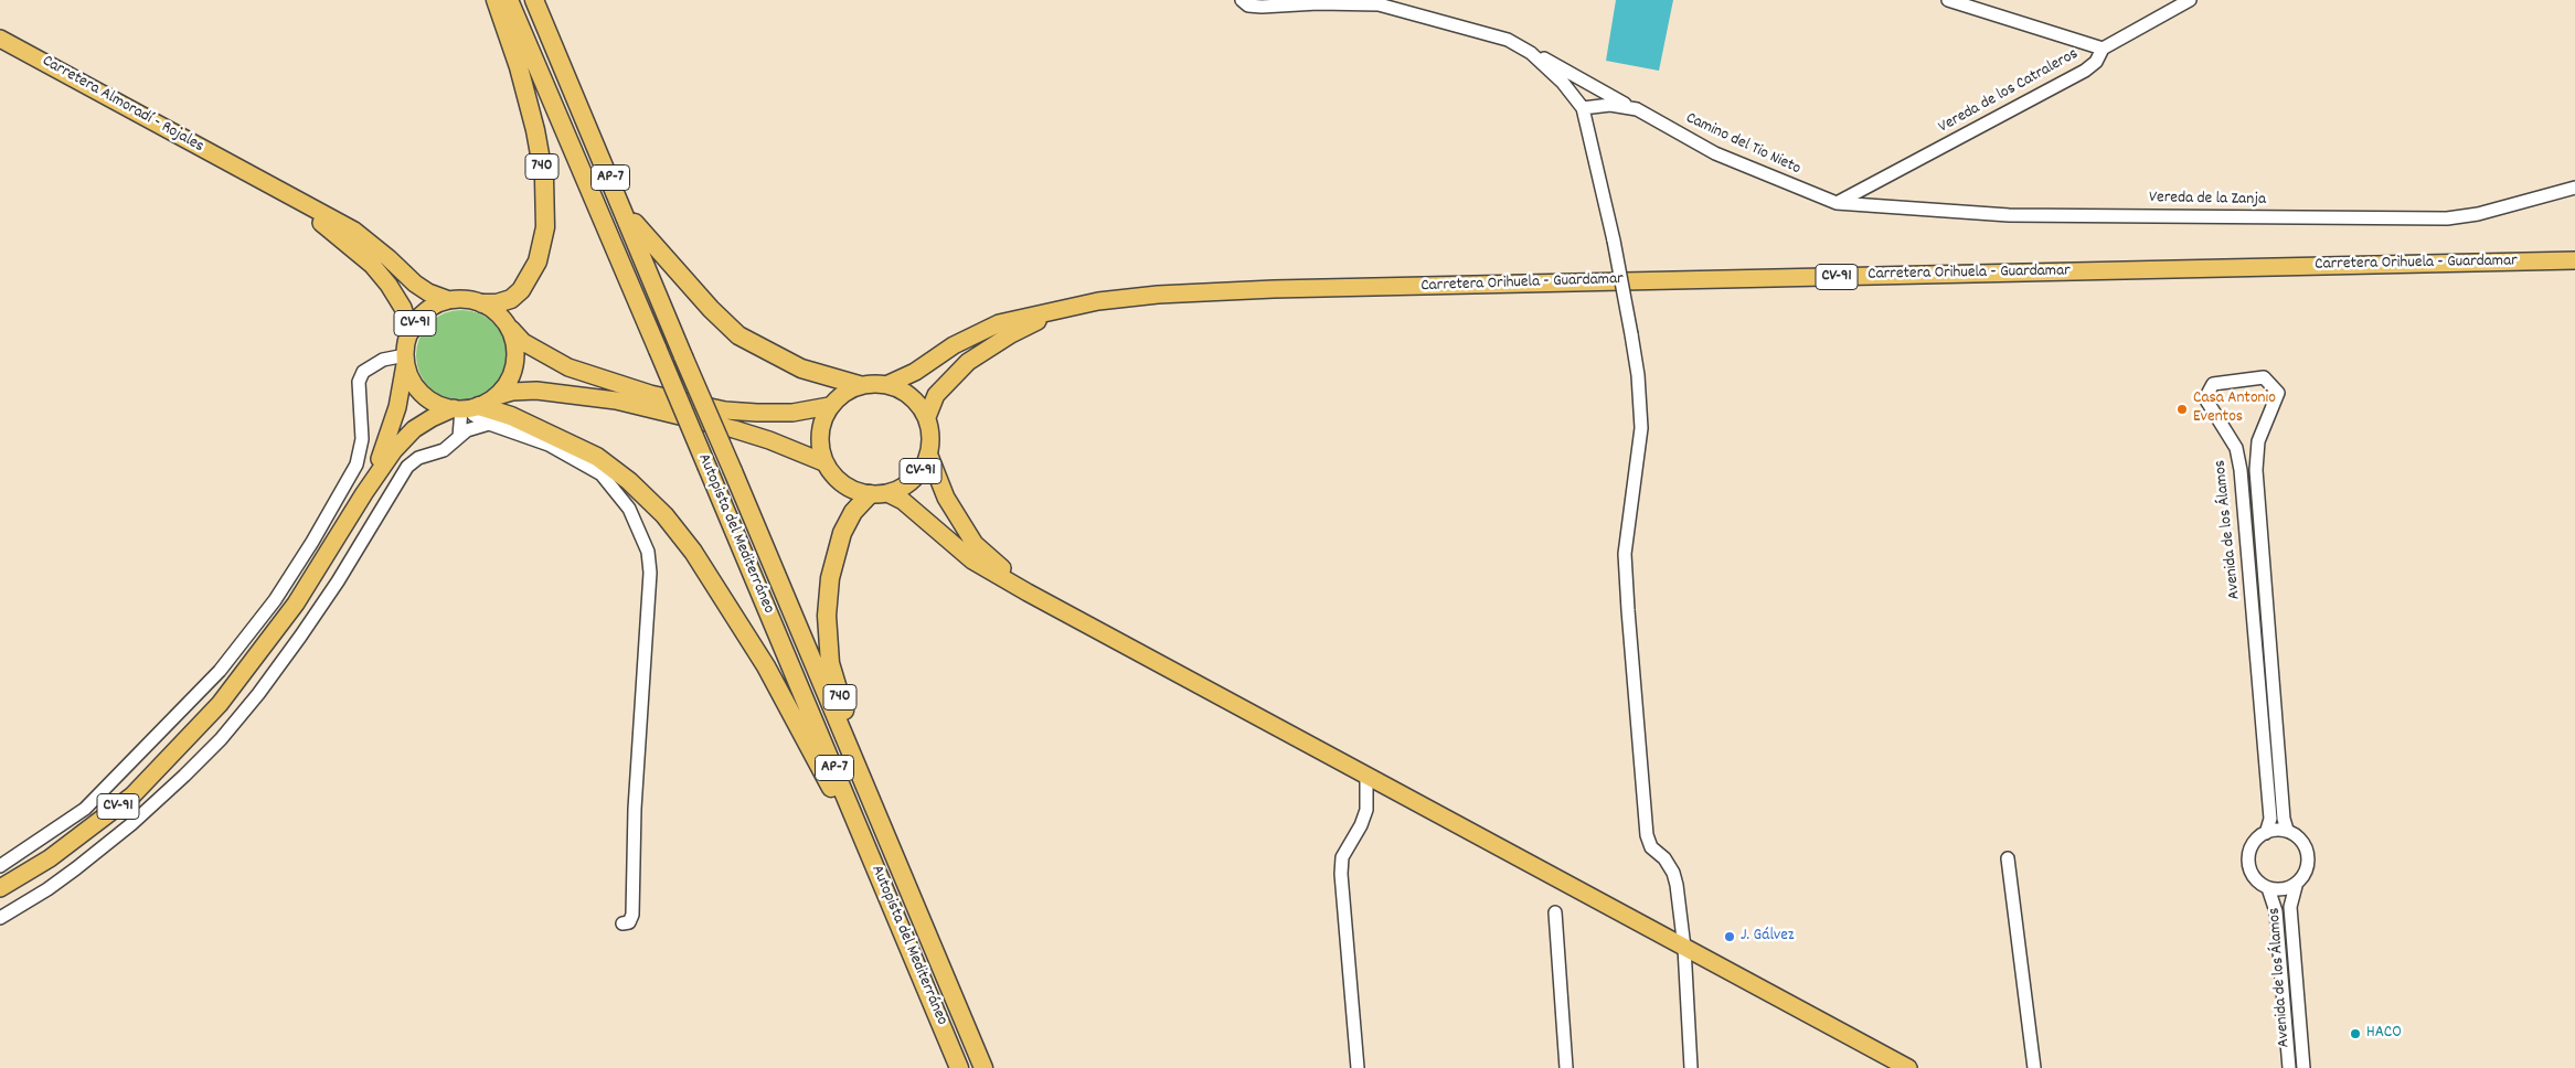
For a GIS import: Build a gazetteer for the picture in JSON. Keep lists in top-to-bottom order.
{
  "streets": {
    "highway": ["740", "AP-7", "Autopista del Mediterráneo"],
    "main road": ["Carretera Almoradí - Rojales", "Carretera Orihuela - Guardamar", "CV-91"],
    "street": [
      "Vereda de los Catraleros",
      "Camino del Tio Nieto",
      "Vereda de la Zanja",
      "Avenida de los Álamos"
    ]
  },
  "crossings": [
    ["Vereda de los Catraleros", "Camino del Tio Nieto"],
    ["Vereda de los Catraleros", "Vereda de la Zanja"],
    ["Camino del Tio Nieto", "Vereda de la Zanja"],
    ["740", "Carretera Orihuela - Guardamar"],
    ["740", "CV-91"],
    ["740", "Autopista del Mediterráneo"],
    ["Carretera Orihuela - Guardamar", "CV-91"]
  ],
  "places": ["Casa Antonio Eventos", "J. Gálvez", "HACO"]
}
